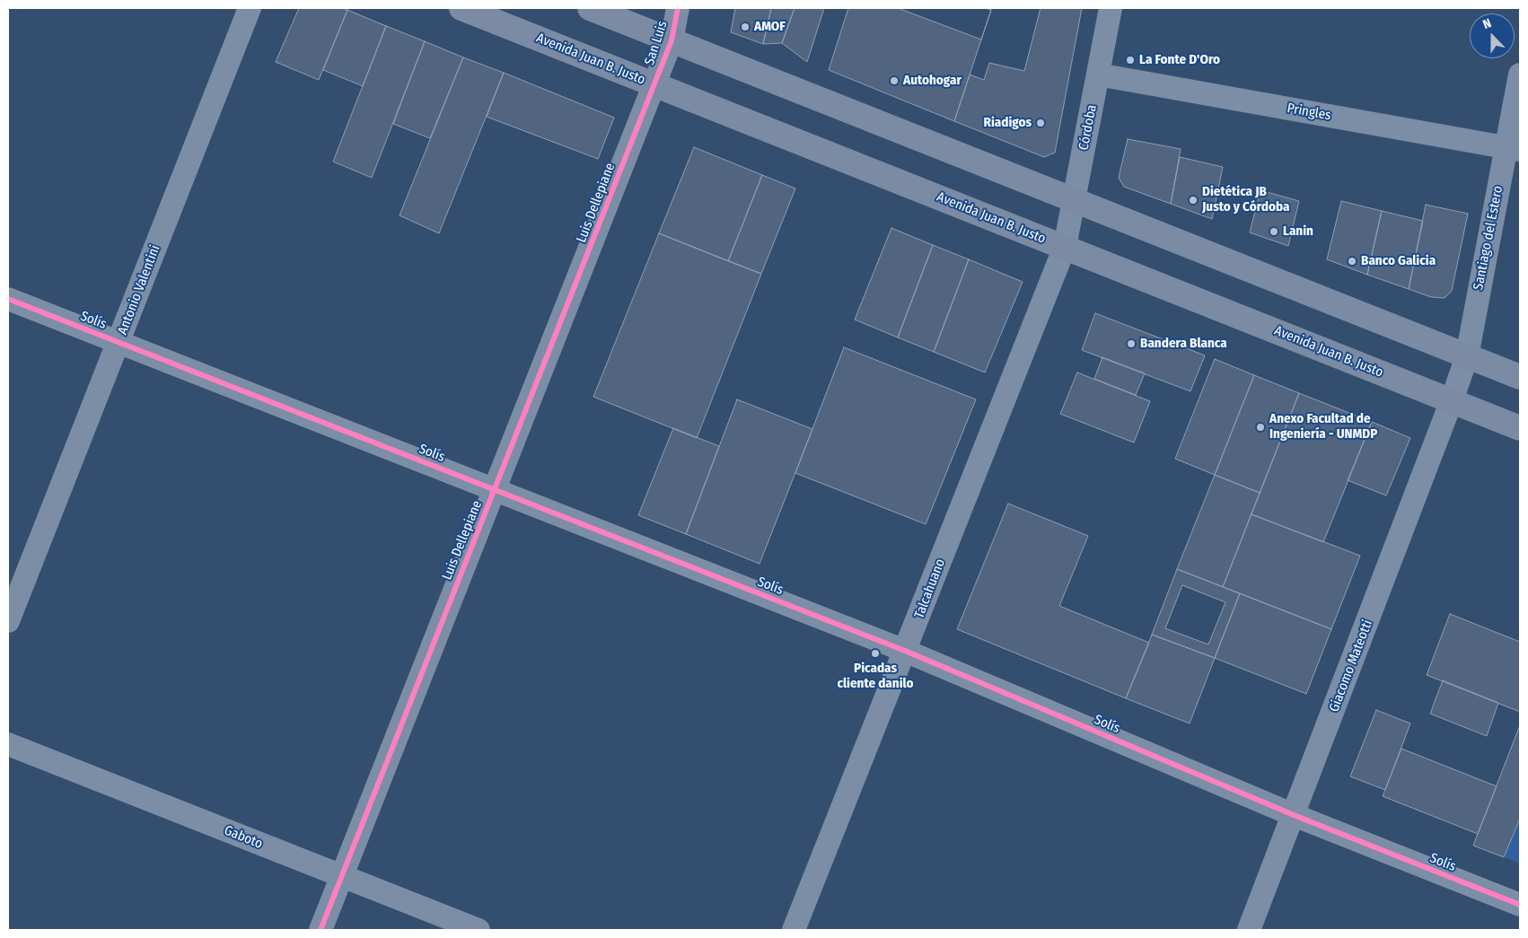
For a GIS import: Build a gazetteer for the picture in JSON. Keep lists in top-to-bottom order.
{
  "streets": {
    "main road": ["Avenida Juan B. Justo"],
    "street": [
      "San Luis",
      "Pringles",
      "Córdoba",
      "Luis Dellepiane",
      "Santiago del Estero",
      "Antonio Valentini",
      "Solís",
      "Talcahuano",
      "Giacomo Mateotti",
      "Gaboto"
    ]
  },
  "crossings": [
    ["San Luis", "Avenida Juan B. Justo"],
    ["San Luis", "Luis Dellepiane"],
    ["Avenida Juan B. Justo", "Córdoba"],
    ["Avenida Juan B. Justo", "Luis Dellepiane"],
    ["Avenida Juan B. Justo", "Santiago del Estero"],
    ["Avenida Juan B. Justo", "Talcahuano"],
    ["Avenida Juan B. Justo", "Giacomo Mateotti"],
    ["Pringles", "Córdoba"],
    ["Pringles", "Santiago del Estero"],
    ["Córdoba", "Talcahuano"],
    ["Luis Dellepiane", "Solís"],
    ["Luis Dellepiane", "Gaboto"],
    ["Santiago del Estero", "Giacomo Mateotti"],
    ["Antonio Valentini", "Solís"],
    ["Solís", "Talcahuano"],
    ["Solís", "Giacomo Mateotti"]
  ],
  "places": [
    "AMOF",
    "La Fonte D'Oro",
    "Autohogar",
    "Riadigos",
    "Dietética JB Justo y Córdoba",
    "Lanin",
    "Banco Galicia",
    "Bandera Blanca",
    "Anexo Facultad de Ingeniería - UNMDP",
    "Picadas cliente danilo"
  ],
  "north": "top"
}
